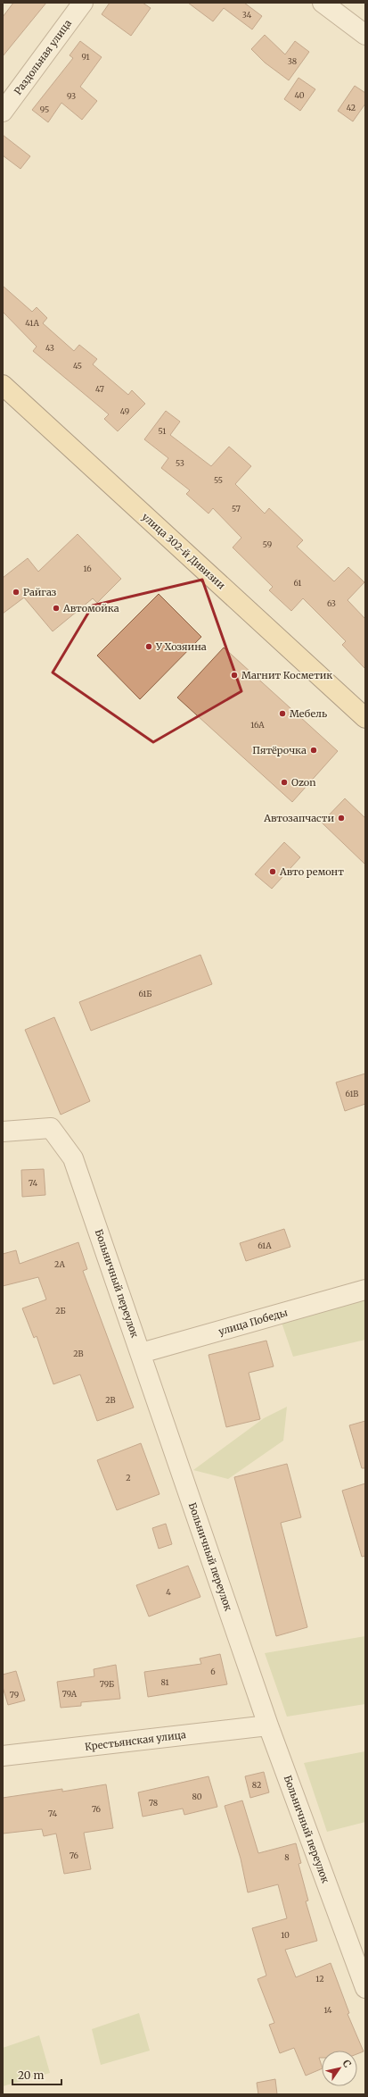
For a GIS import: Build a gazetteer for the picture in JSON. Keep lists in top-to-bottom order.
{
  "streets": {
    "main road": ["улица 302-й Дивизии"],
    "street": [
      "Раздольная улица",
      "Больничный переулок",
      "улица Победы",
      "Крестьянская улица"
    ]
  },
  "crossings": [
    ["Больничный переулок", "улица Победы"],
    ["Больничный переулок", "Крестьянская улица"]
  ],
  "places": [
    "Райгаз",
    "Автомойка",
    "У Хозяина",
    "Магнит Косметик",
    "Мебель",
    "Пятёрочка",
    "Ozon",
    "Автозапчасти",
    "Авто ремонт"
  ],
  "house_numbers": [
    "34",
    "91",
    "38",
    "40",
    "93",
    "42",
    "95",
    "41А",
    "43",
    "45",
    "47",
    "49",
    "51",
    "53",
    "55",
    "57",
    "59",
    "16",
    "61",
    "63",
    "16А",
    "61Б",
    "61В",
    "74",
    "61А",
    "2А",
    "2Б",
    "2В",
    "2В",
    "2",
    "4",
    "6",
    "81",
    "79Б",
    "79А",
    "79",
    "82",
    "80",
    "78",
    "76",
    "74",
    "76",
    "8",
    "10",
    "12",
    "14"
  ],
  "scale_bar": "20 m",
  "north": "top right"
}
